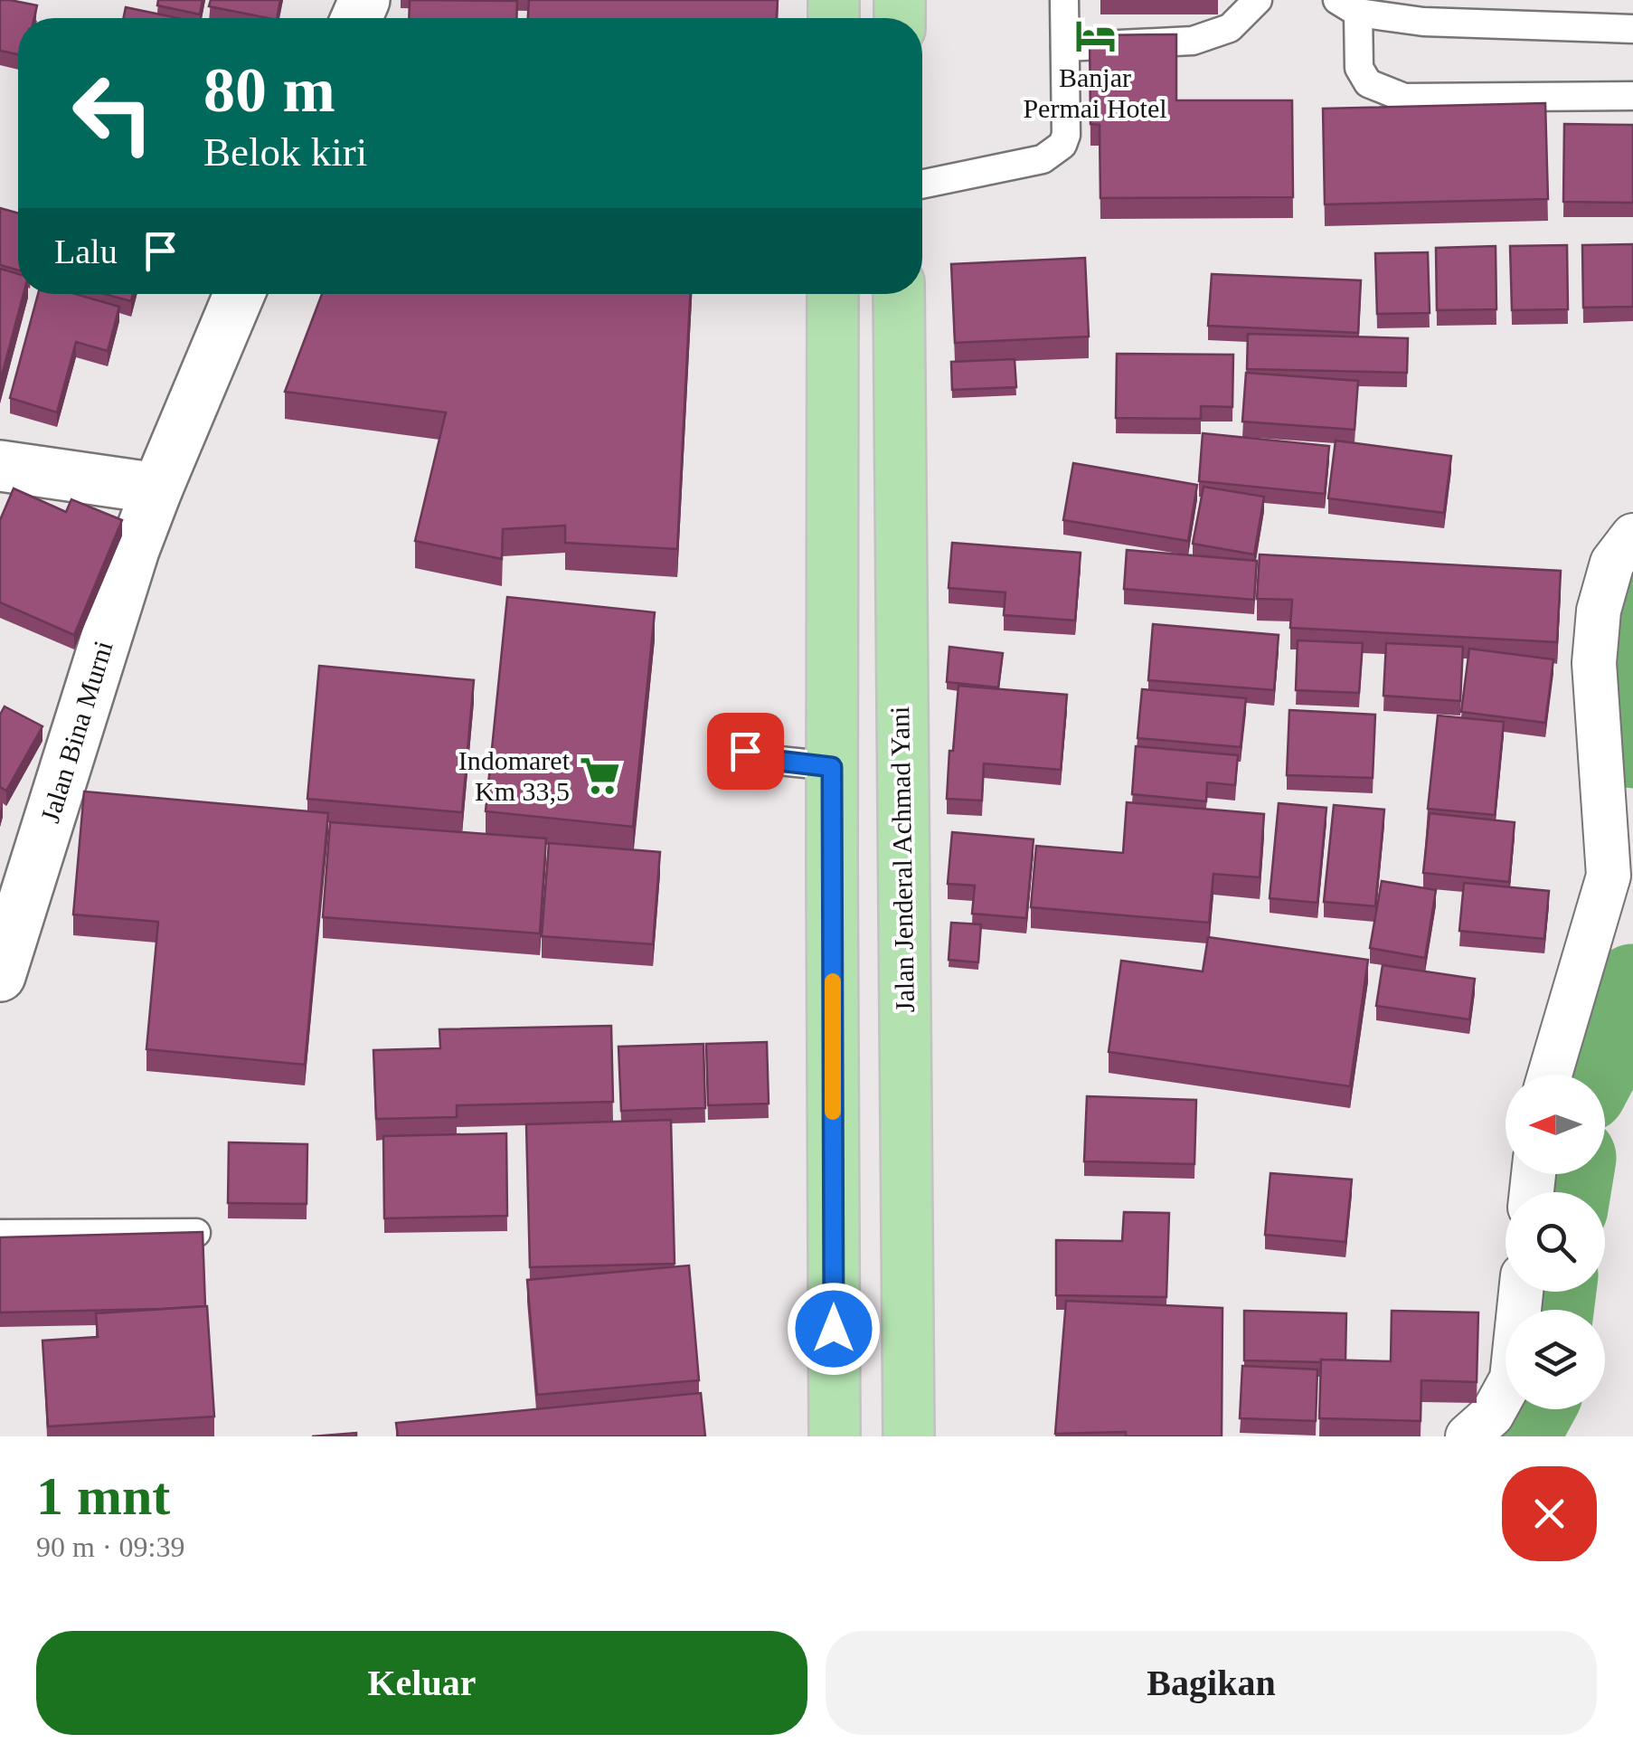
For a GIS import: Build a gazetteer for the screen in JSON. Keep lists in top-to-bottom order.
{
  "streets": {
    "highway": ["Jalan Jenderal Achmad Yani"],
    "street": ["Jalan Bina Murni"]
  },
  "places": {
    "hotel": ["Banjar Permai Hotel"],
    "supermarket": ["Indomaret Km 33,5"]
  },
  "north": "left",
  "page": {
    "turn": ["80 m", "Belok kiri"],
    "then": "Lalu",
    "heading": ["1 mnt", "90 m · 09:39"],
    "buttons": ["Keluar", "Bagikan"]
  }
}
